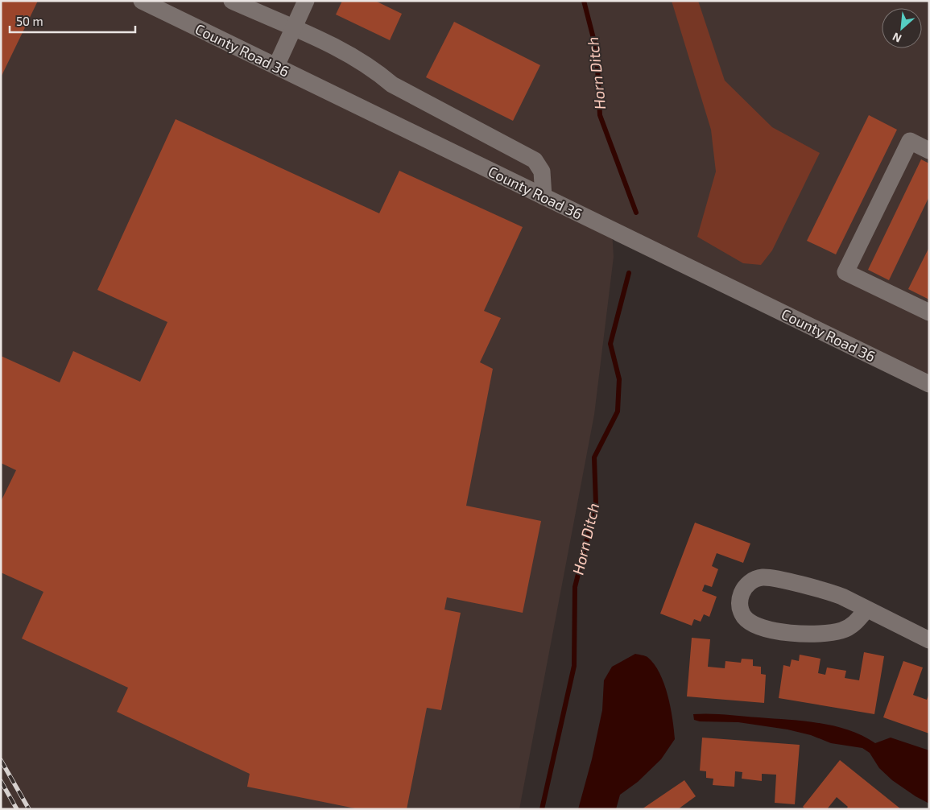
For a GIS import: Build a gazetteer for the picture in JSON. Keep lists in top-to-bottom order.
{
  "streets": {
    "street": ["County Road 36"]
  },
  "water": ["Horn Ditch"],
  "scale_bar": "50 m",
  "north": "bottom left"
}
